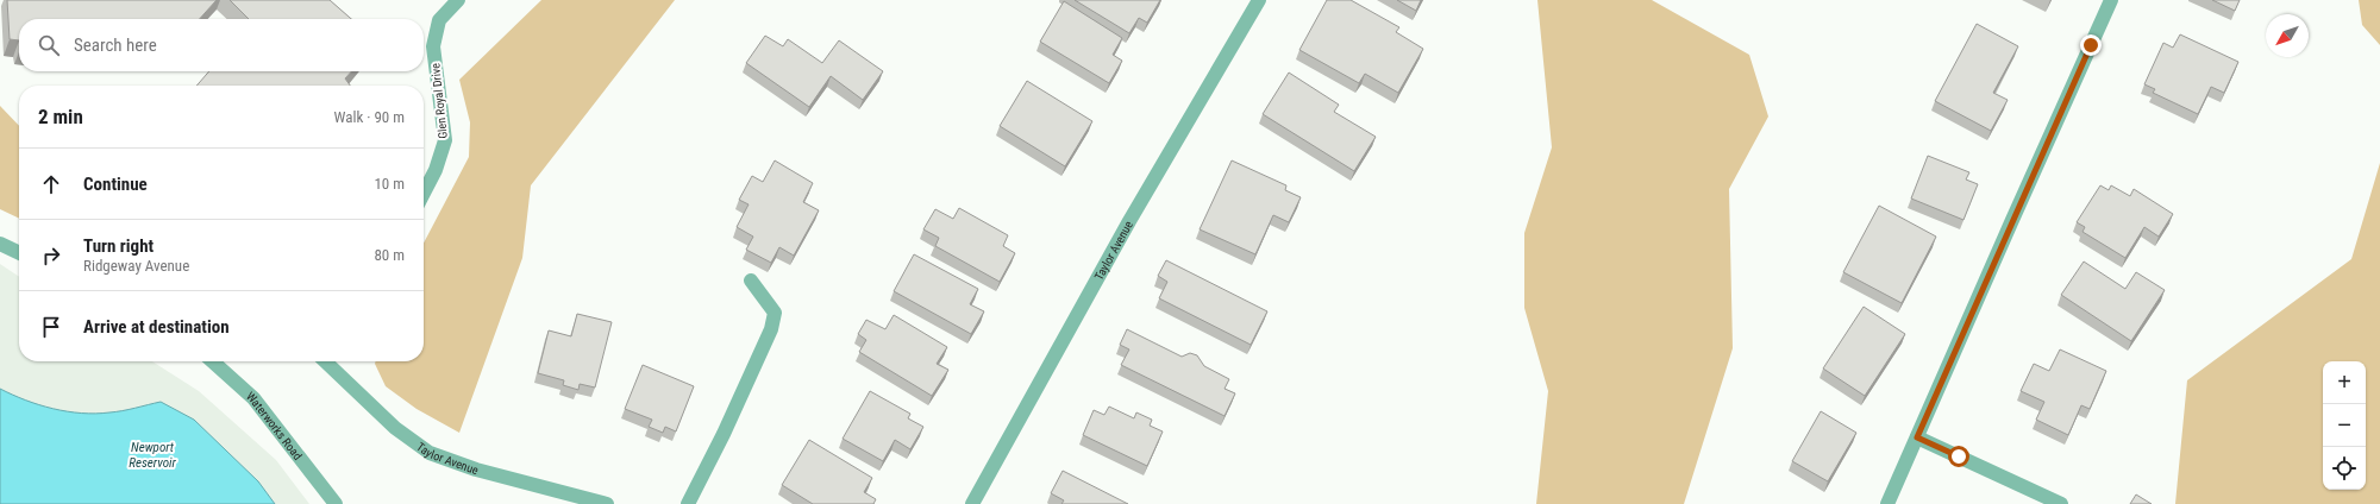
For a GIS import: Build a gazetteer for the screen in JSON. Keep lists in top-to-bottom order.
{
  "streets": {
    "street": ["Glen Royal Drive", "Taylor Avenue", "Waterworks Road"]
  },
  "water": ["Newport Reservoir"],
  "north": "bottom left",
  "page": {
    "search": "Search here",
    "heading": ["2 min", "Walk · 90 m"],
    "list": [
      ["Continue", "10 m"],
      ["Turn right", "Ridgeway Avenue", "80 m"],
      "Arrive at destination"
    ],
    "map_buttons": ["+", "−"]
  }
}
